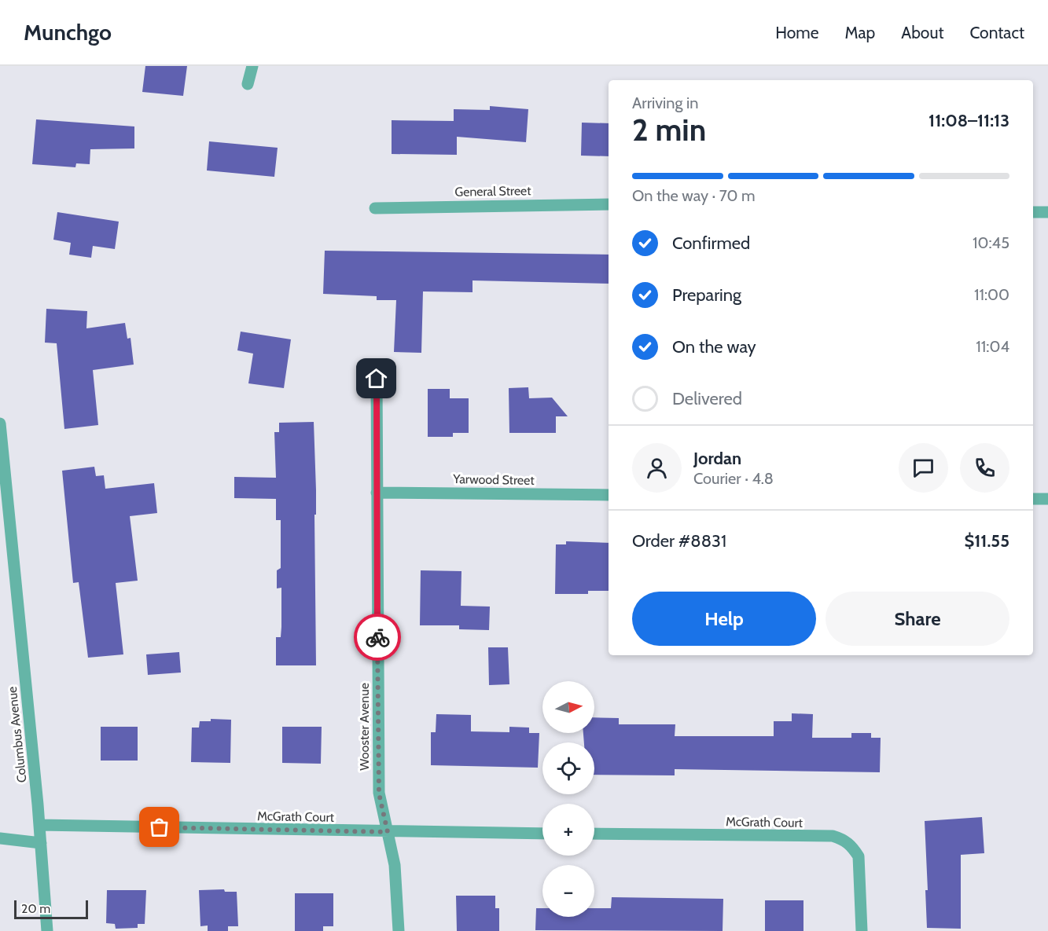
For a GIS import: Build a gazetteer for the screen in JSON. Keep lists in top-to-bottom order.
{
  "streets": {
    "street": [
      "General Street",
      "Yarwood Street",
      "Wooster Avenue",
      "Columbus Avenue",
      "McGrath Court"
    ]
  },
  "crossings": [
    ["Yarwood Street", "Wooster Avenue"],
    ["Wooster Avenue", "McGrath Court"],
    ["Columbus Avenue", "McGrath Court"]
  ],
  "scale_bar": "20 m",
  "north": "right",
  "page": {
    "header": "Munchgo",
    "nav": [
      "Home",
      "Map",
      "About",
      "Contact"
    ],
    "heading": ["2 min", "Arriving in", "11:08–11:13"],
    "panel": [
      "Jordan",
      "Courier · 4.8",
      "Order #8831",
      "$11.55"
    ],
    "bar": "On the way · 70 m",
    "list": [
      ["Confirmed", "10:45"],
      ["Preparing", "11:00"],
      ["On the way", "11:04"],
      "Delivered"
    ],
    "buttons": ["Help", "Share"],
    "map_buttons": ["+", "−"],
    "scale": "20 m"
  }
}
